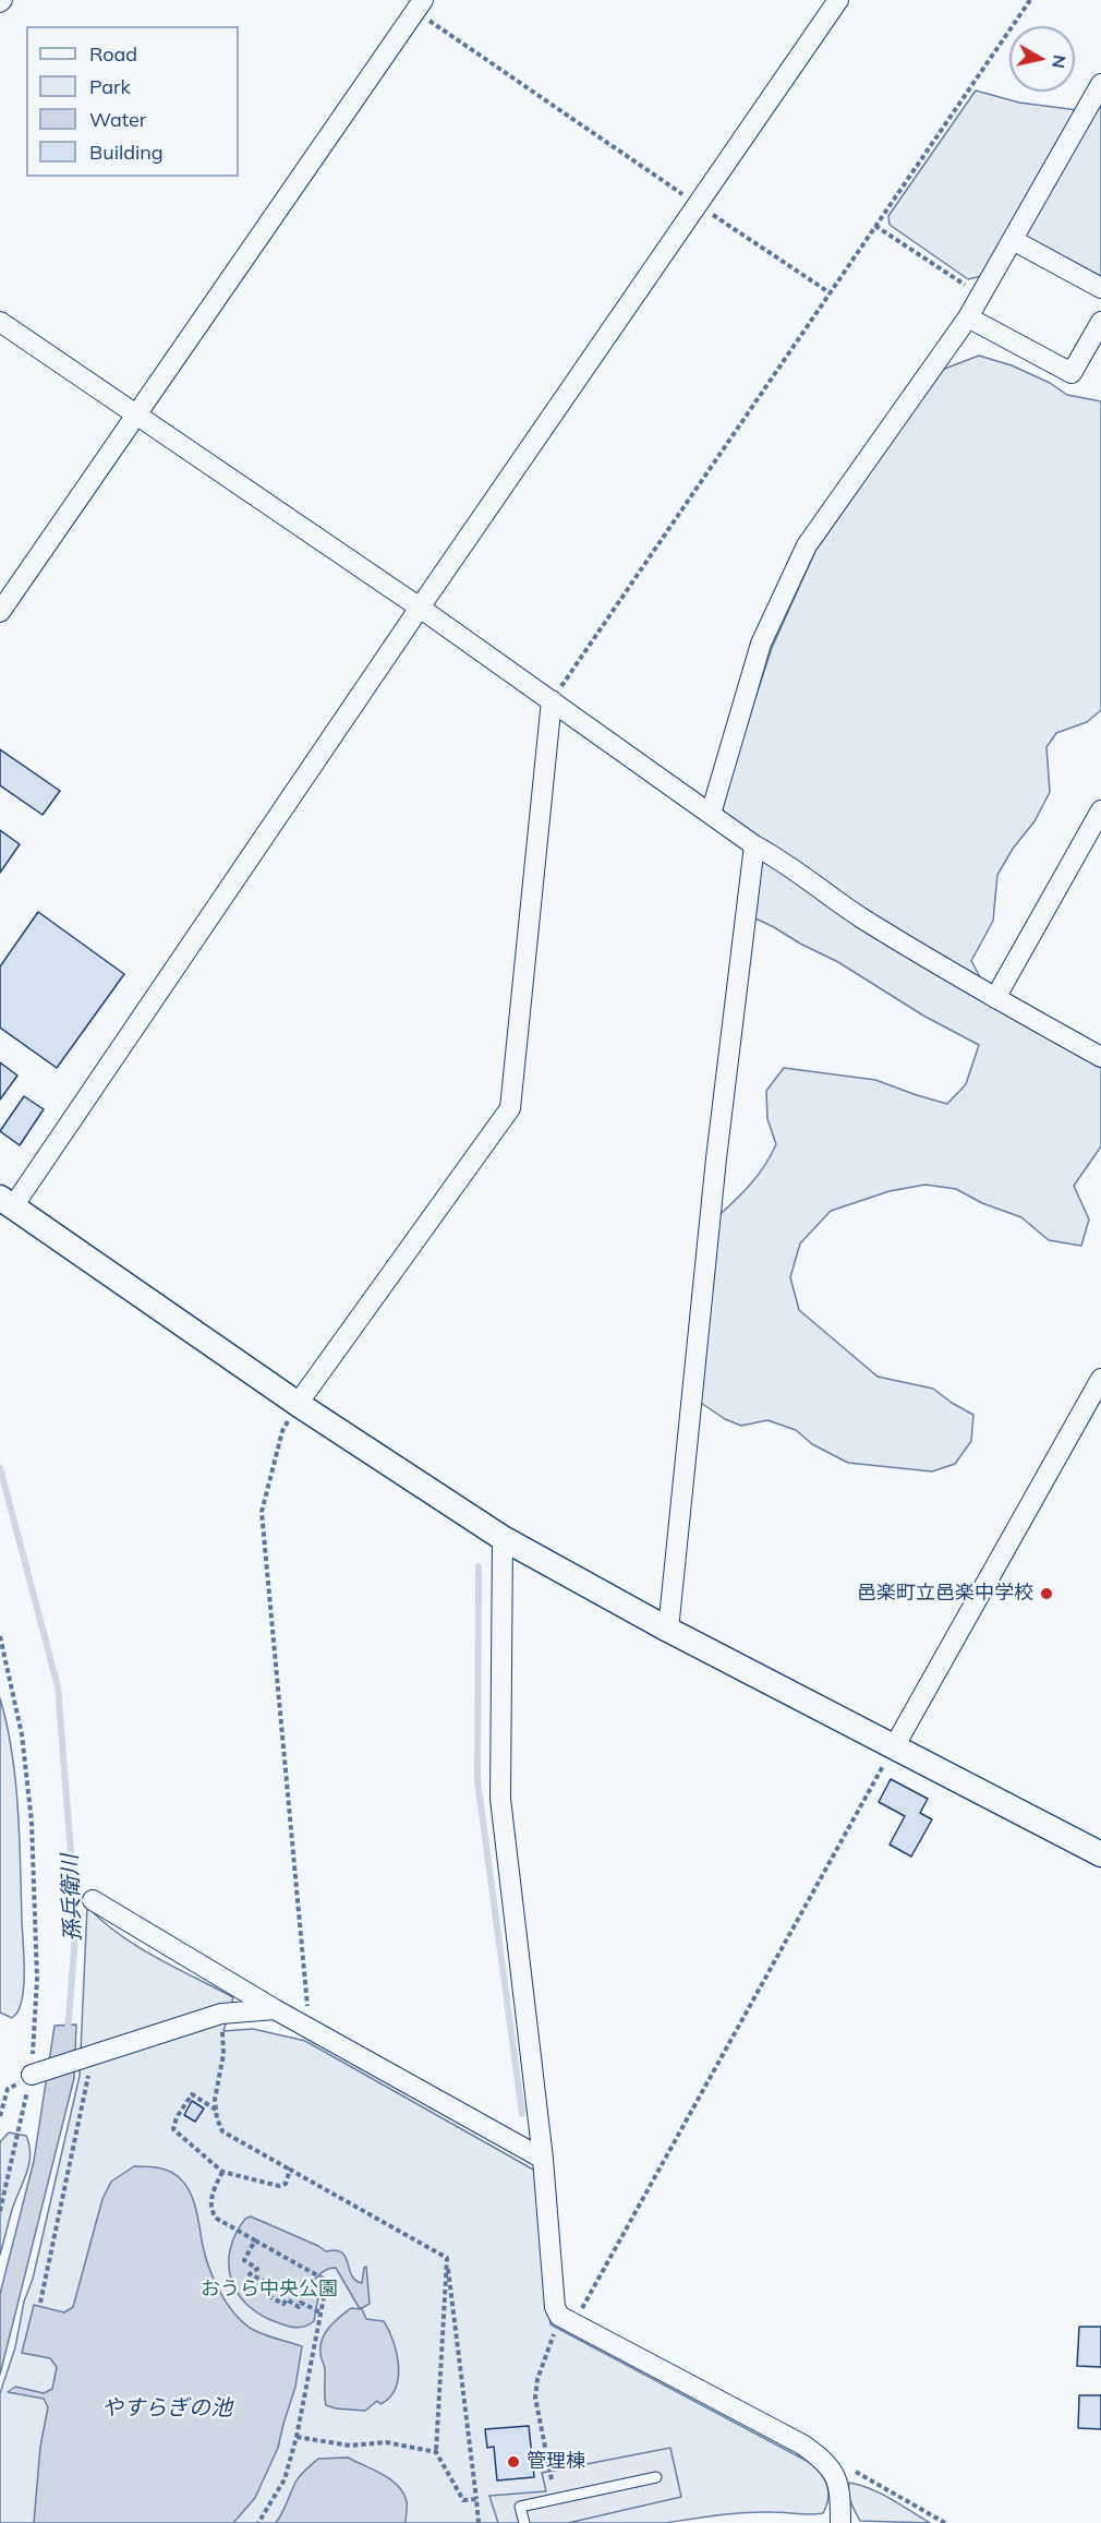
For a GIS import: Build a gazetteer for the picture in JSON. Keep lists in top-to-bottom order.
{
  "water": ["孫兵衛川", "やすらぎの池"],
  "parks": ["おうら中央公園"],
  "places": ["邑楽町立邑楽中学校", "管理棟"],
  "legend": [
    "Road",
    "Park",
    "Water",
    "Building"
  ],
  "north": "right"
}
